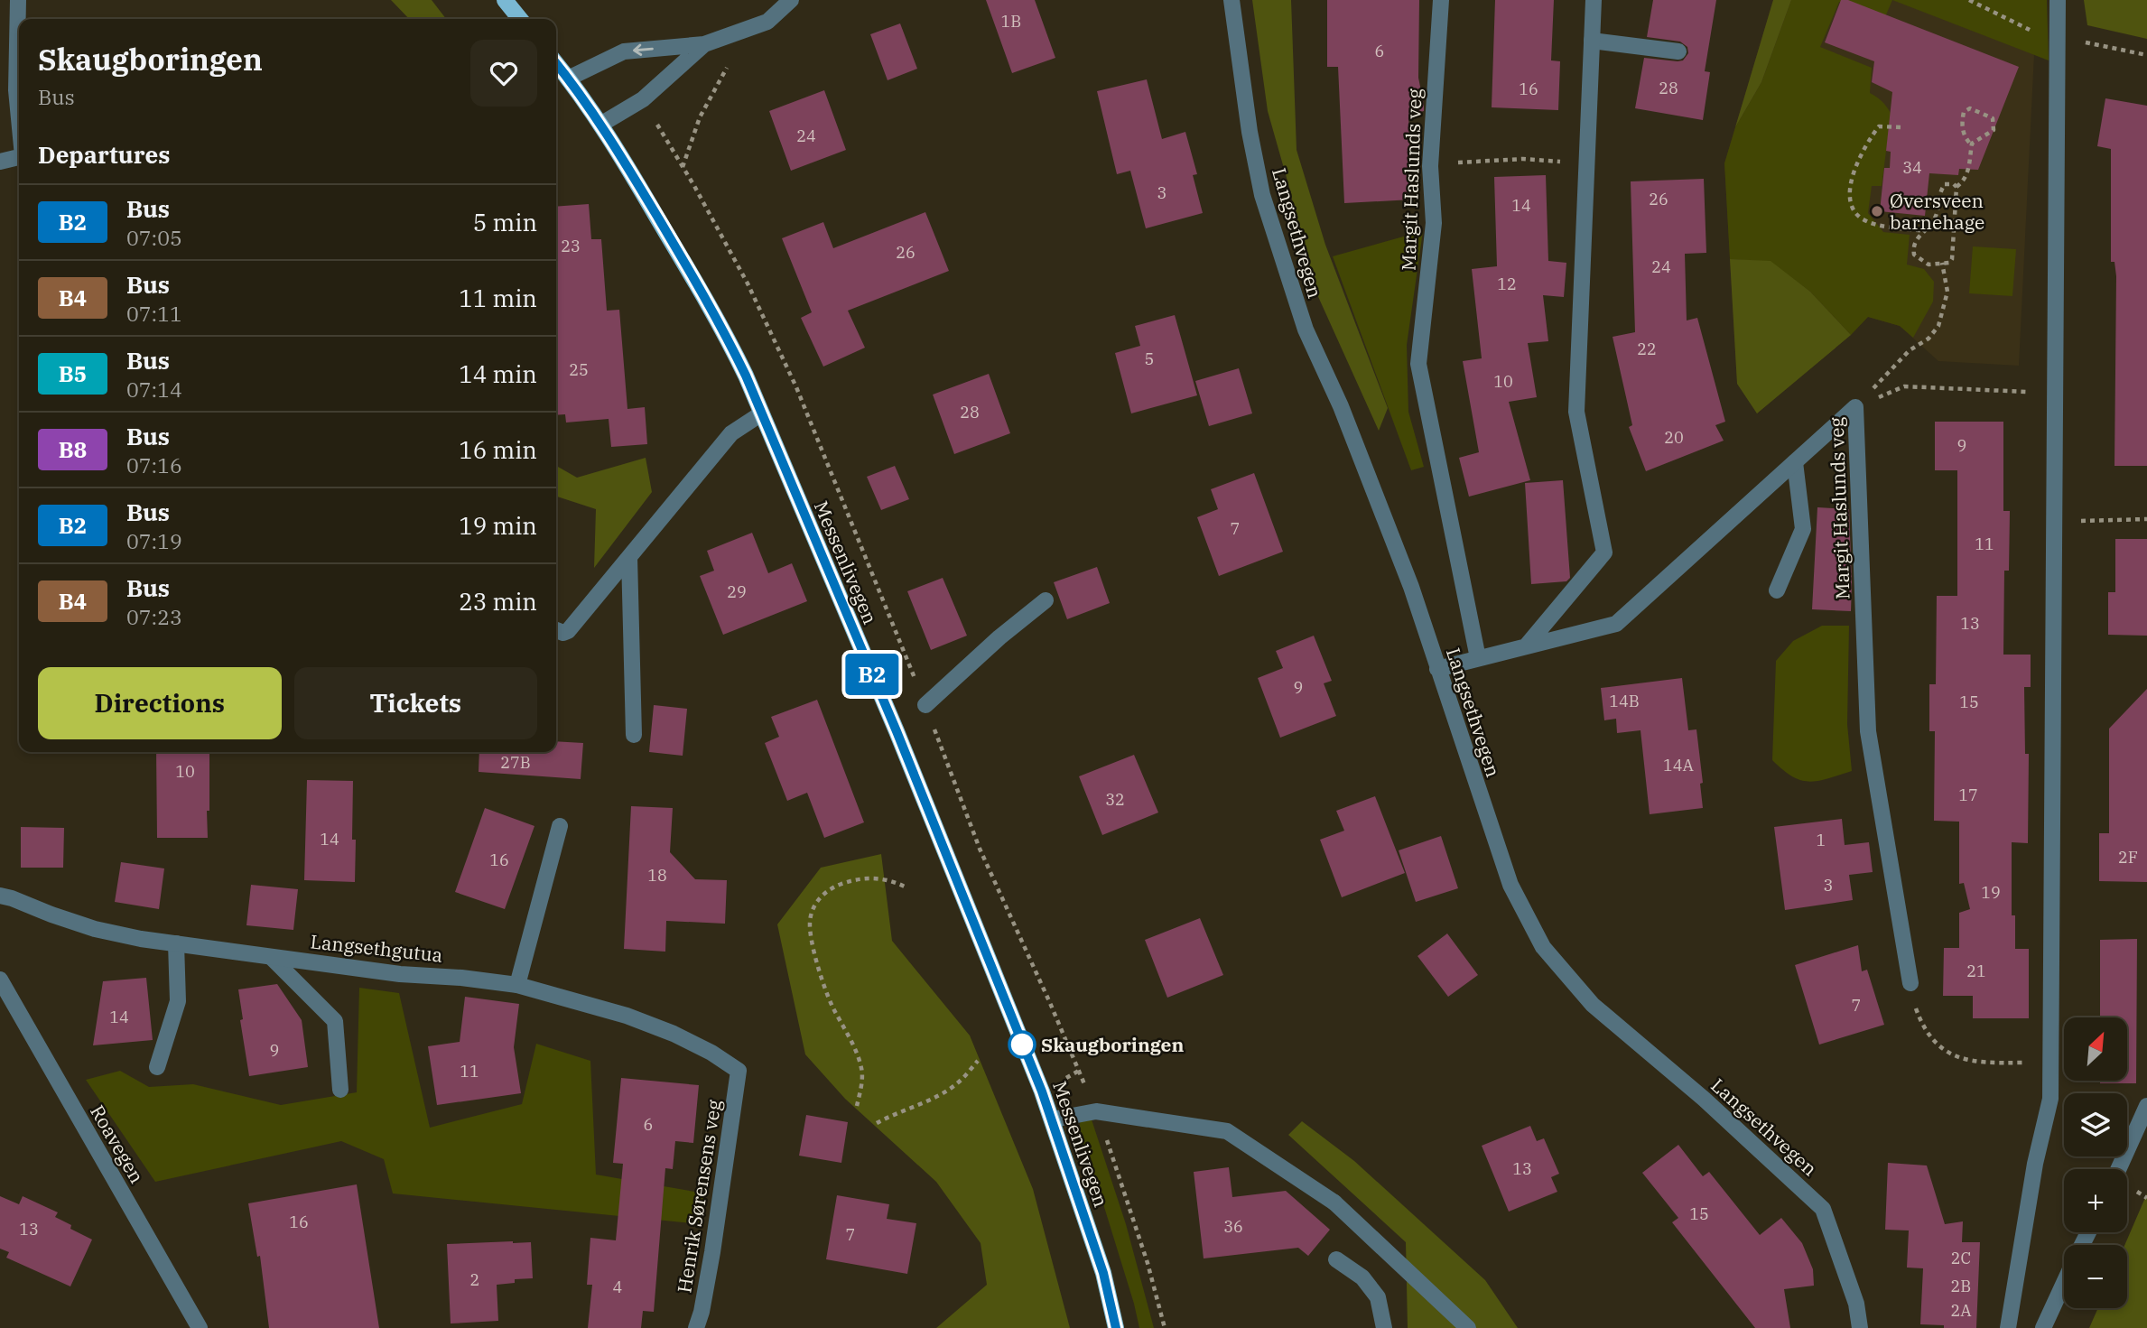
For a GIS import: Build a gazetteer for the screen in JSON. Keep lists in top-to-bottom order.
{
  "streets": {
    "main road": ["Messenlivegen"],
    "street": [
      "Margit Haslunds veg",
      "Langsethvegen",
      "Langsethgutua",
      "Roavegen",
      "Henrik Sørensens veg"
    ]
  },
  "crossings": [
    ["Margit Haslunds veg", "Langsethvegen"],
    ["Langsethgutua", "Henrik Sørensens veg"]
  ],
  "places": ["Øversveen barnehage", "Skaugboringen"],
  "lines": ["bus line B2"],
  "house_numbers": [
    "1B",
    "6",
    "28",
    "16",
    "24",
    "34",
    "3",
    "26",
    "14",
    "23",
    "26",
    "24",
    "12",
    "22",
    "5",
    "25",
    "10",
    "28",
    "20",
    "9",
    "7",
    "11",
    "29",
    "13",
    "9",
    "14B",
    "15",
    "27B",
    "14A",
    "10",
    "17",
    "32",
    "14",
    "1",
    "2F",
    "16",
    "18",
    "3",
    "19",
    "21",
    "7",
    "14",
    "9",
    "11",
    "6",
    "13",
    "15",
    "16",
    "36",
    "13",
    "7",
    "2C",
    "2",
    "2B",
    "4",
    "2A"
  ],
  "north": "top right",
  "page": {
    "on_map": "B2",
    "heading": [
      ["Skaugboringen", "Bus"],
      "Departures"
    ],
    "list": [
      {
        "mark": "B2",
        "name": "Bus",
        "note": "07:05",
        "value": "5 min"
      },
      {
        "mark": "B4",
        "name": "Bus",
        "note": "07:11",
        "value": "11 min"
      },
      {
        "mark": "B5",
        "name": "Bus",
        "note": "07:14",
        "value": "14 min"
      },
      {
        "mark": "B8",
        "name": "Bus",
        "note": "07:16",
        "value": "16 min"
      },
      {
        "mark": "B2",
        "name": "Bus",
        "note": "07:19",
        "value": "19 min"
      },
      {
        "mark": "B4",
        "name": "Bus",
        "note": "07:23",
        "value": "23 min"
      }
    ],
    "buttons": ["Directions", "Tickets"],
    "map_buttons": ["+", "−"]
  }
}
